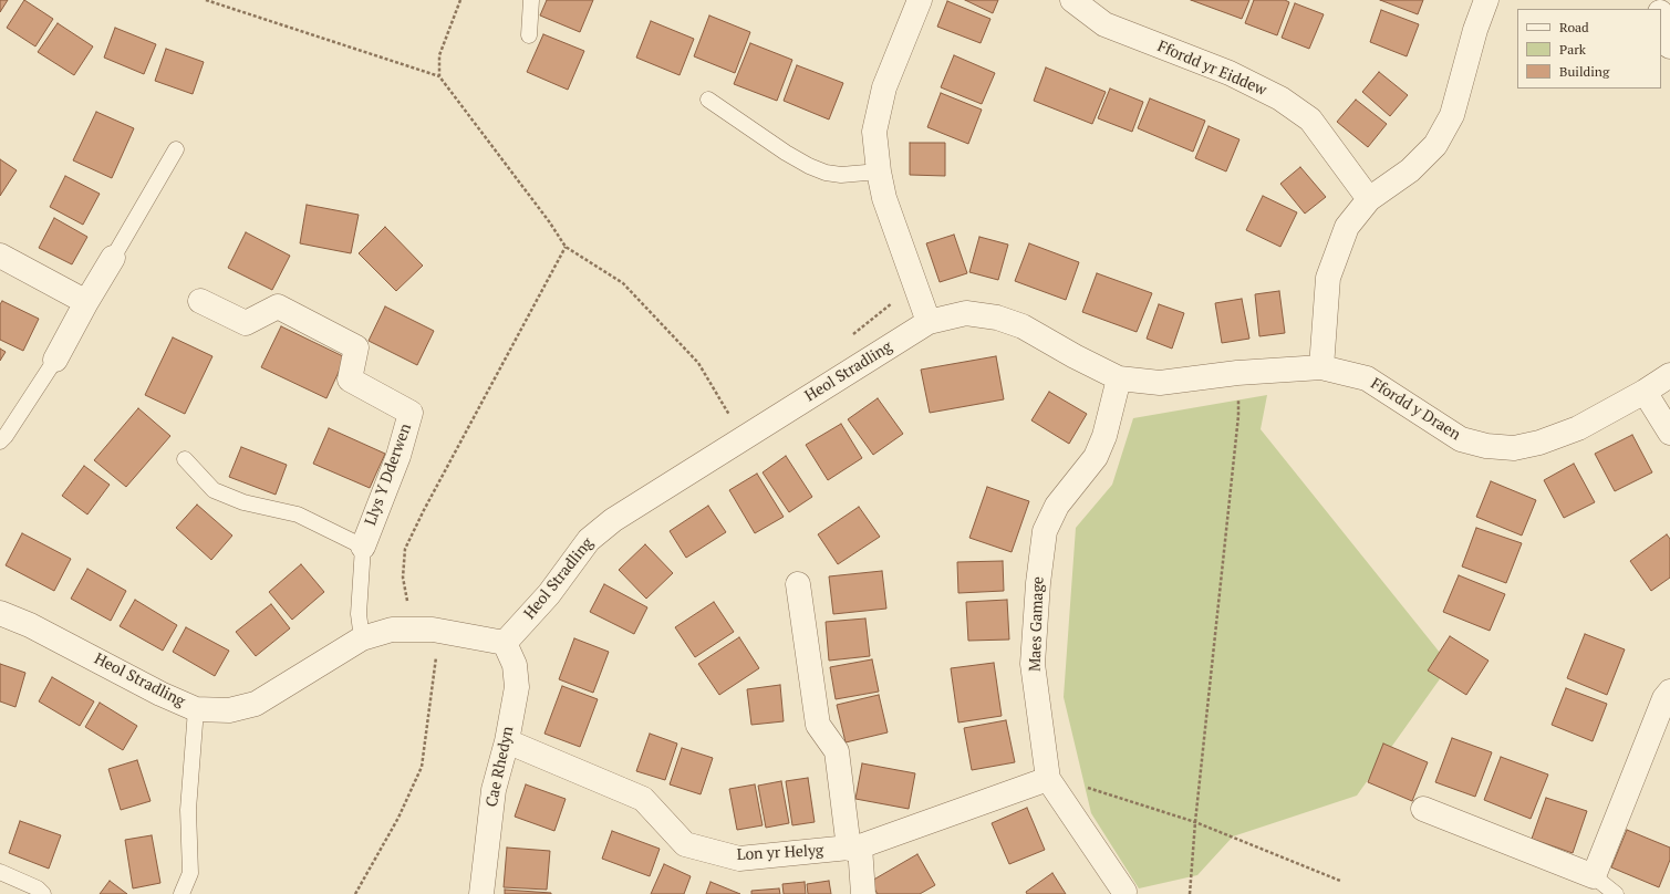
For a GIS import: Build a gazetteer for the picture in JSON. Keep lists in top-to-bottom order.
{
  "streets": {
    "street": [
      "Ffordd yr Eiddew",
      "Heol Stradling",
      "Ffordd y Draen",
      "Llys Y Dderwen",
      "Maes Gamage",
      "Cae Rhedyn",
      "Lon yr Helyg"
    ]
  },
  "crossings": [
    ["Heol Stradling", "Ffordd y Draen"],
    ["Heol Stradling", "Llys Y Dderwen"],
    ["Heol Stradling", "Maes Gamage"],
    ["Heol Stradling", "Cae Rhedyn"],
    ["Ffordd y Draen", "Maes Gamage"],
    ["Maes Gamage", "Lon yr Helyg"],
    ["Cae Rhedyn", "Lon yr Helyg"]
  ],
  "legend": ["Road", "Park", "Building"]
}
